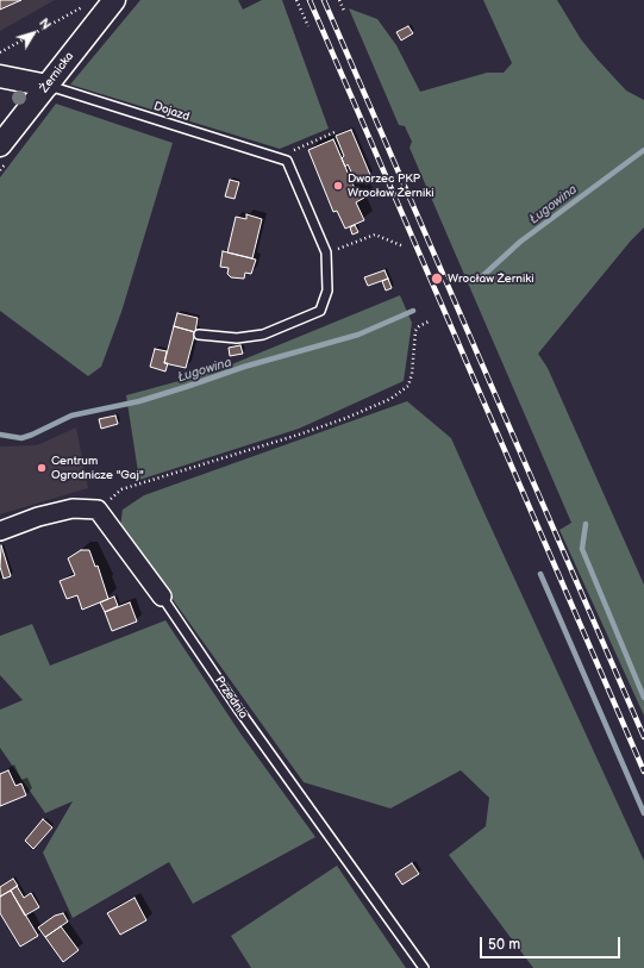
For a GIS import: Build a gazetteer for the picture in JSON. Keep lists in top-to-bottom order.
{
  "streets": {
    "street": ["Żernicka", "Przednia"],
    "lane": ["Dojazd"]
  },
  "crossings": [
    ["Żernicka", "Dojazd"]
  ],
  "water": ["Ługowina"],
  "places": ["Dworzec PKP Wrocław Żerniki", "Wrocław Żerniki", "Centrum Ogrodnicze \"Gaj\""],
  "scale_bar": "50 m",
  "north": "top right"
}
